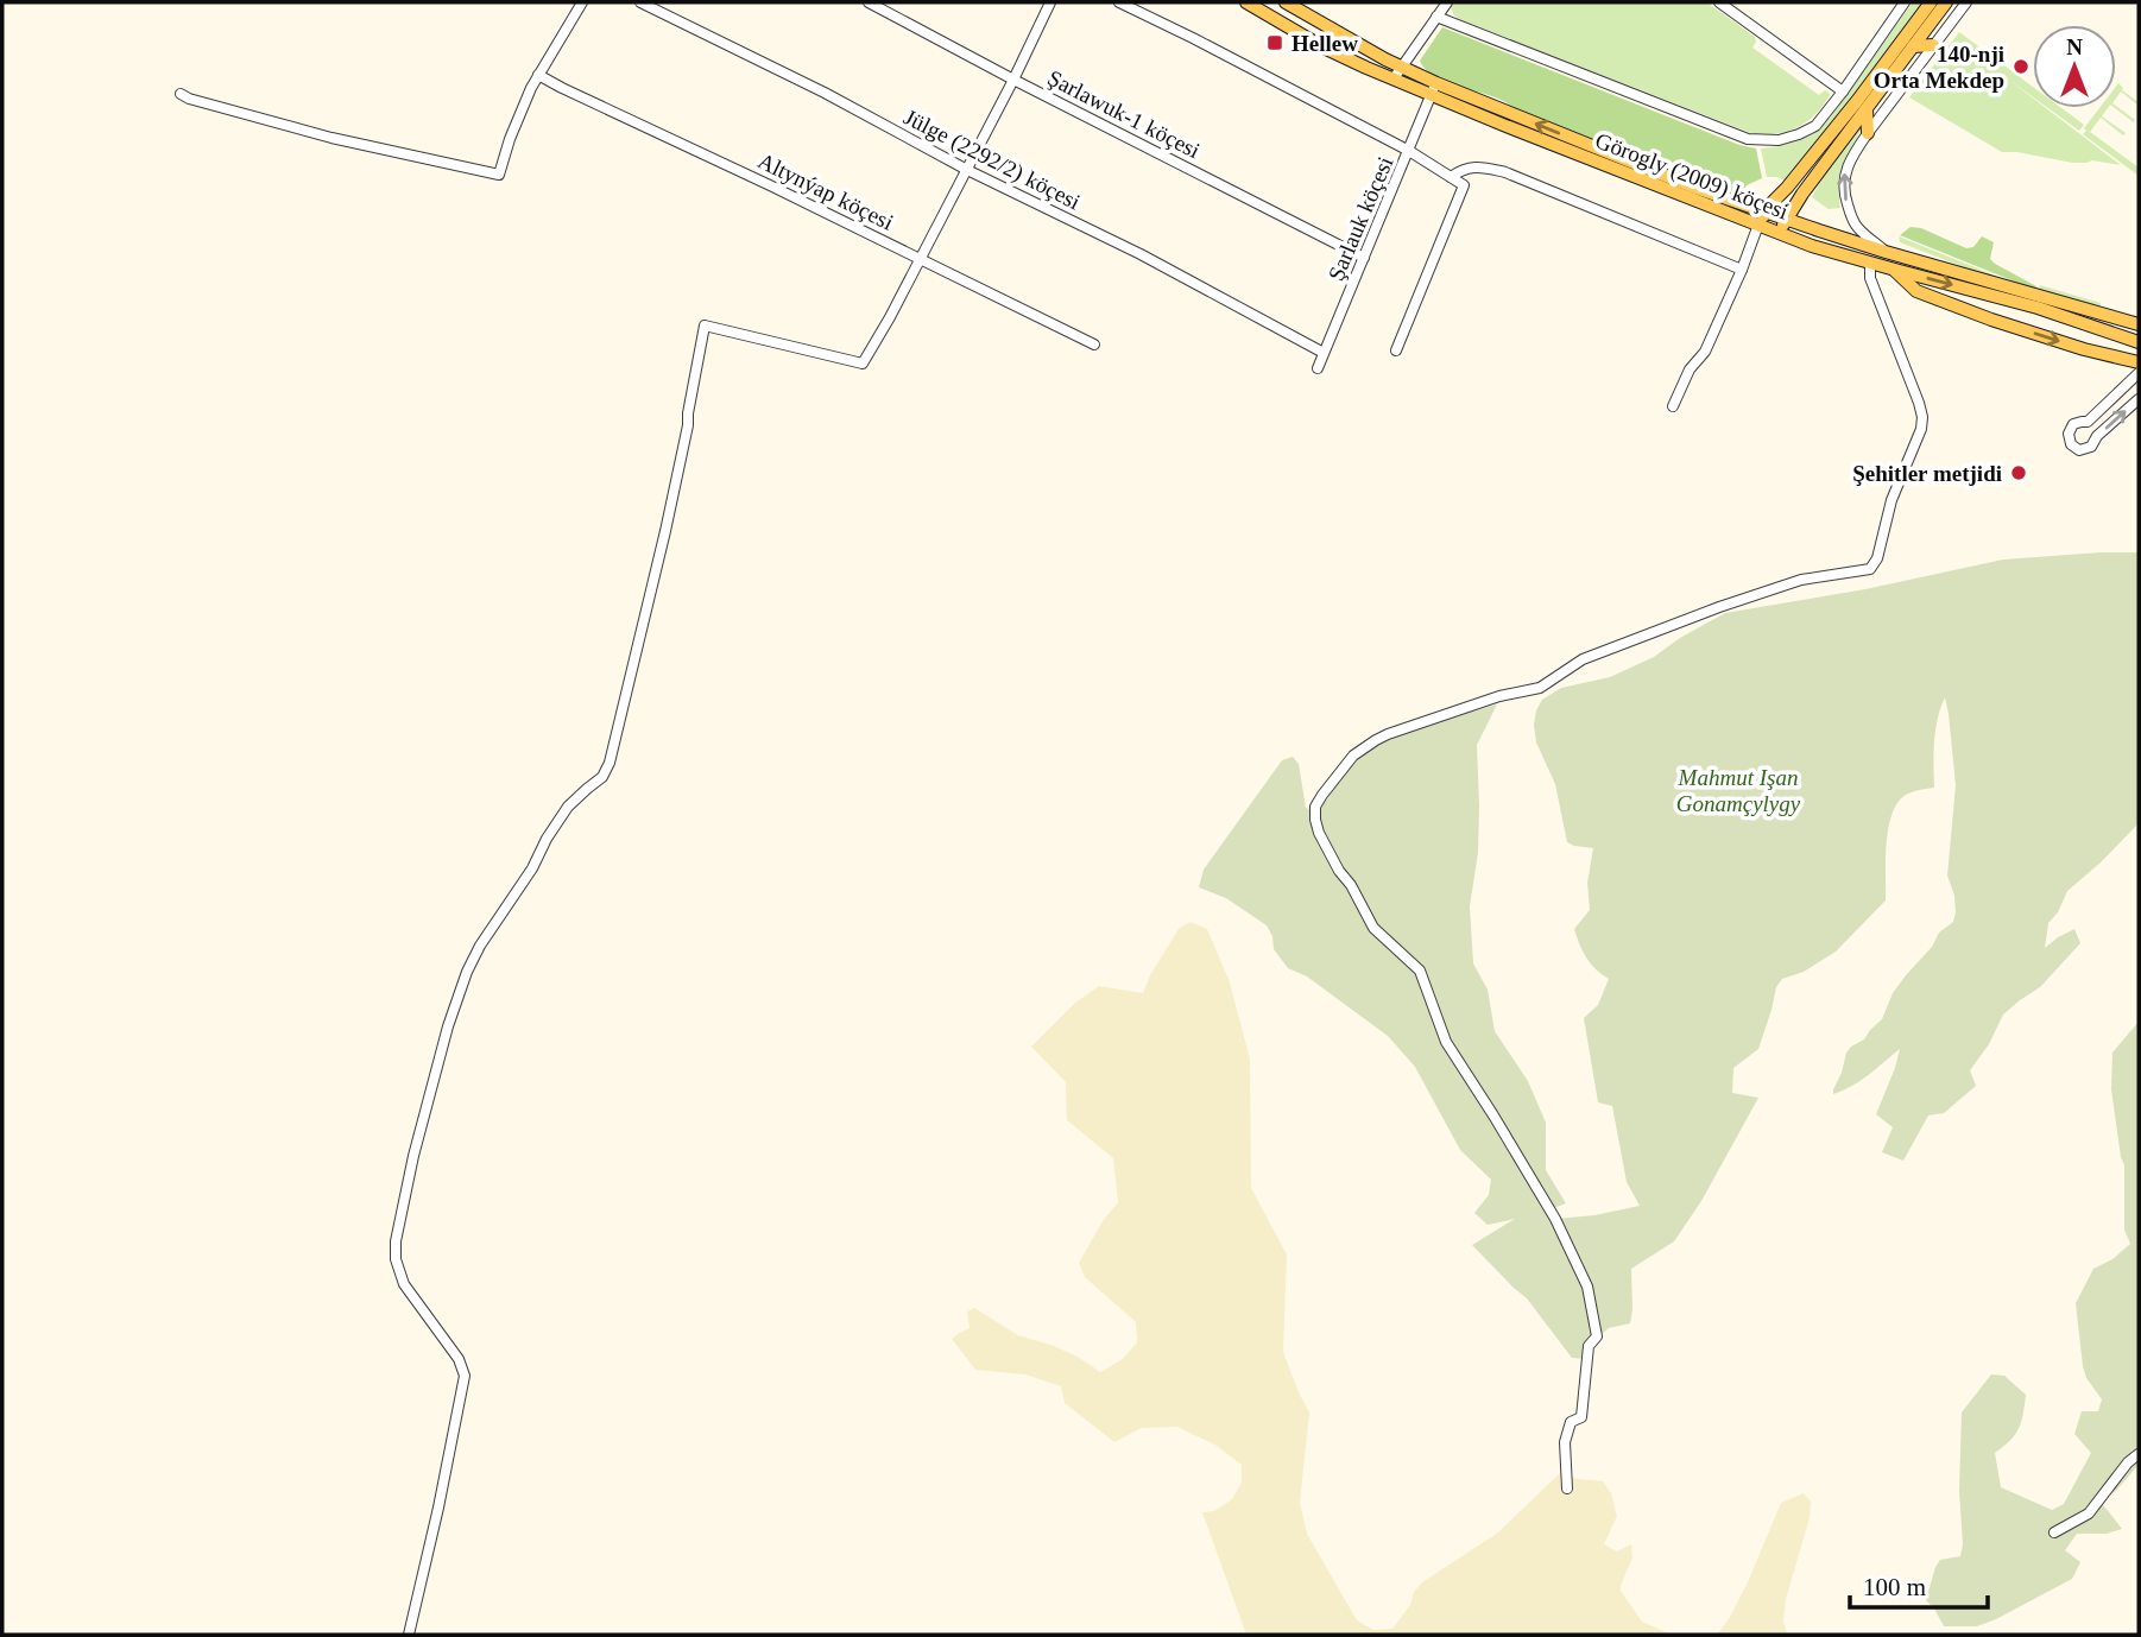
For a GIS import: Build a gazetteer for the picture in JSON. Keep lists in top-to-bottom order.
{
  "streets": {
    "main road": ["Görogly (2009) köçesi"],
    "street": [
      "Şarlawuk-1 köçesi",
      "Jülge (2292/2) köçesi",
      "Altynýap köçesi",
      "Şarlauk köçesi"
    ]
  },
  "crossings": [
    ["Şarlawuk-1 köçesi", "Şarlauk köçesi"],
    ["Jülge (2292/2) köçesi", "Şarlauk köçesi"],
    ["Görogly (2009) köçesi", "Şarlauk köçesi"]
  ],
  "parks": ["Mahmut Işan Gonamçylygy"],
  "places": {
    "transit": ["Hellew"],
    "other": ["140-nji Orta Mekdep", "Şehitler metjidi"]
  },
  "scale_bar": "100 m",
  "north": "top"
}
